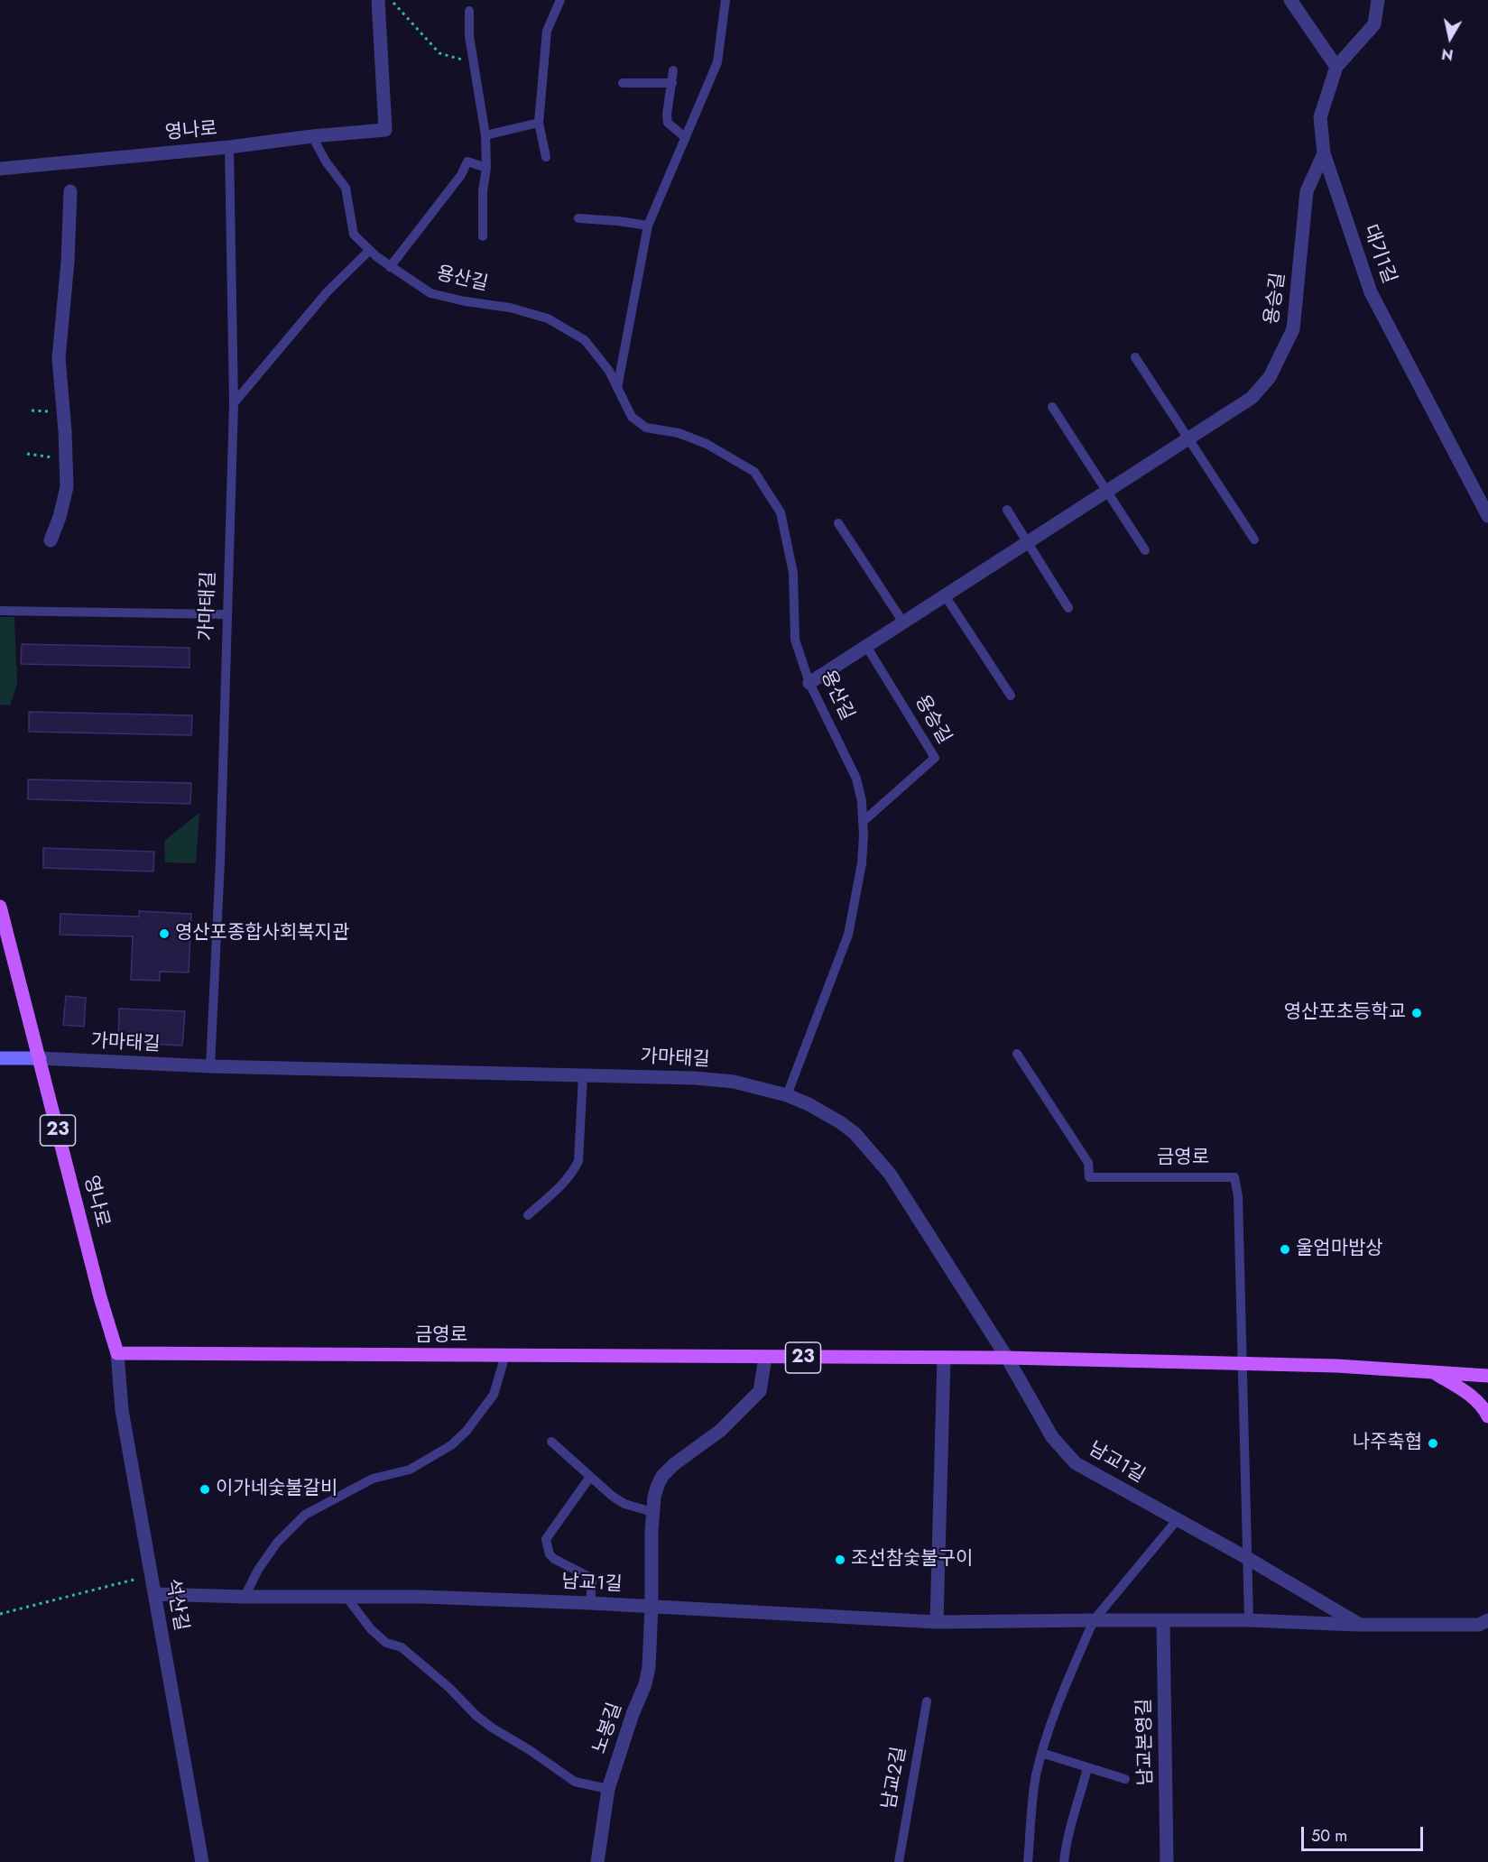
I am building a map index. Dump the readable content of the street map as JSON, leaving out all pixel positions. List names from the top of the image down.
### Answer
{
  "streets": {
    "main road": ["영나로", "23", "금영로"],
    "street": [
      "대기1길",
      "용승길",
      "가마태길",
      "남교1길",
      "석산길",
      "노봉길",
      "남교본영길"
    ],
    "lane": ["용산길", "남교2길"]
  },
  "crossings": [
    ["영나로", "용산길"],
    ["영나로", "가마태길"],
    ["영나로", "금영로"],
    ["영나로", "석산길"],
    ["대기1길", "용승길"],
    ["용산길", "용승길"],
    ["용산길", "가마태길"],
    ["가마태길", "금영로"],
    ["가마태길", "남교1길"],
    ["금영로", "남교1길"],
    ["금영로", "석산길"],
    ["남교1길", "석산길"],
    ["남교1길", "노봉길"],
    ["남교1길", "남교본영길"]
  ],
  "places": [
    "영산포종합사회복지관",
    "영산포초등학교",
    "울엄마밥상",
    "나주축협",
    "이가네숯불갈비",
    "조선참숯불구이"
  ],
  "scale_bar": "50 m",
  "north": "bottom"
}
